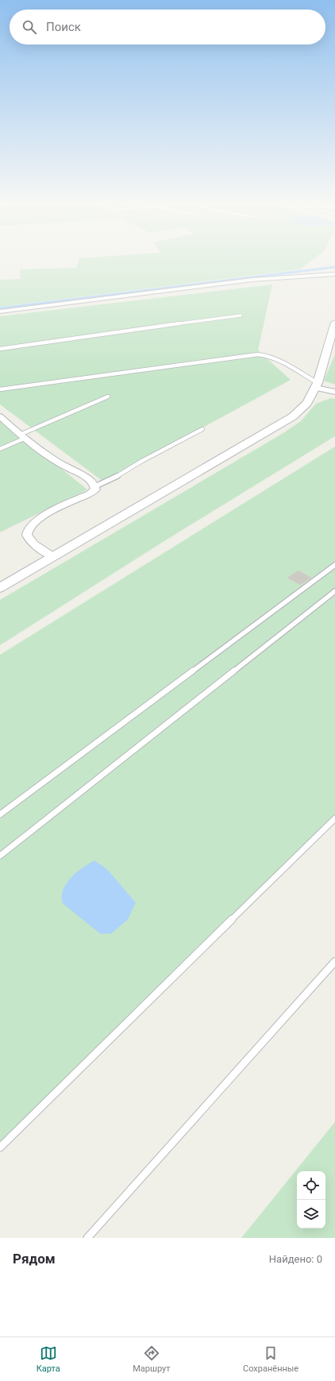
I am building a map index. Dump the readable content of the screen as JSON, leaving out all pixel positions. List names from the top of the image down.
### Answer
{
  "page": {
    "search": "Поиск",
    "heading": ["Рядом", "Найдено: 0"],
    "nav": ["Карта", "Маршрут", "Сохранённые"]
  }
}
